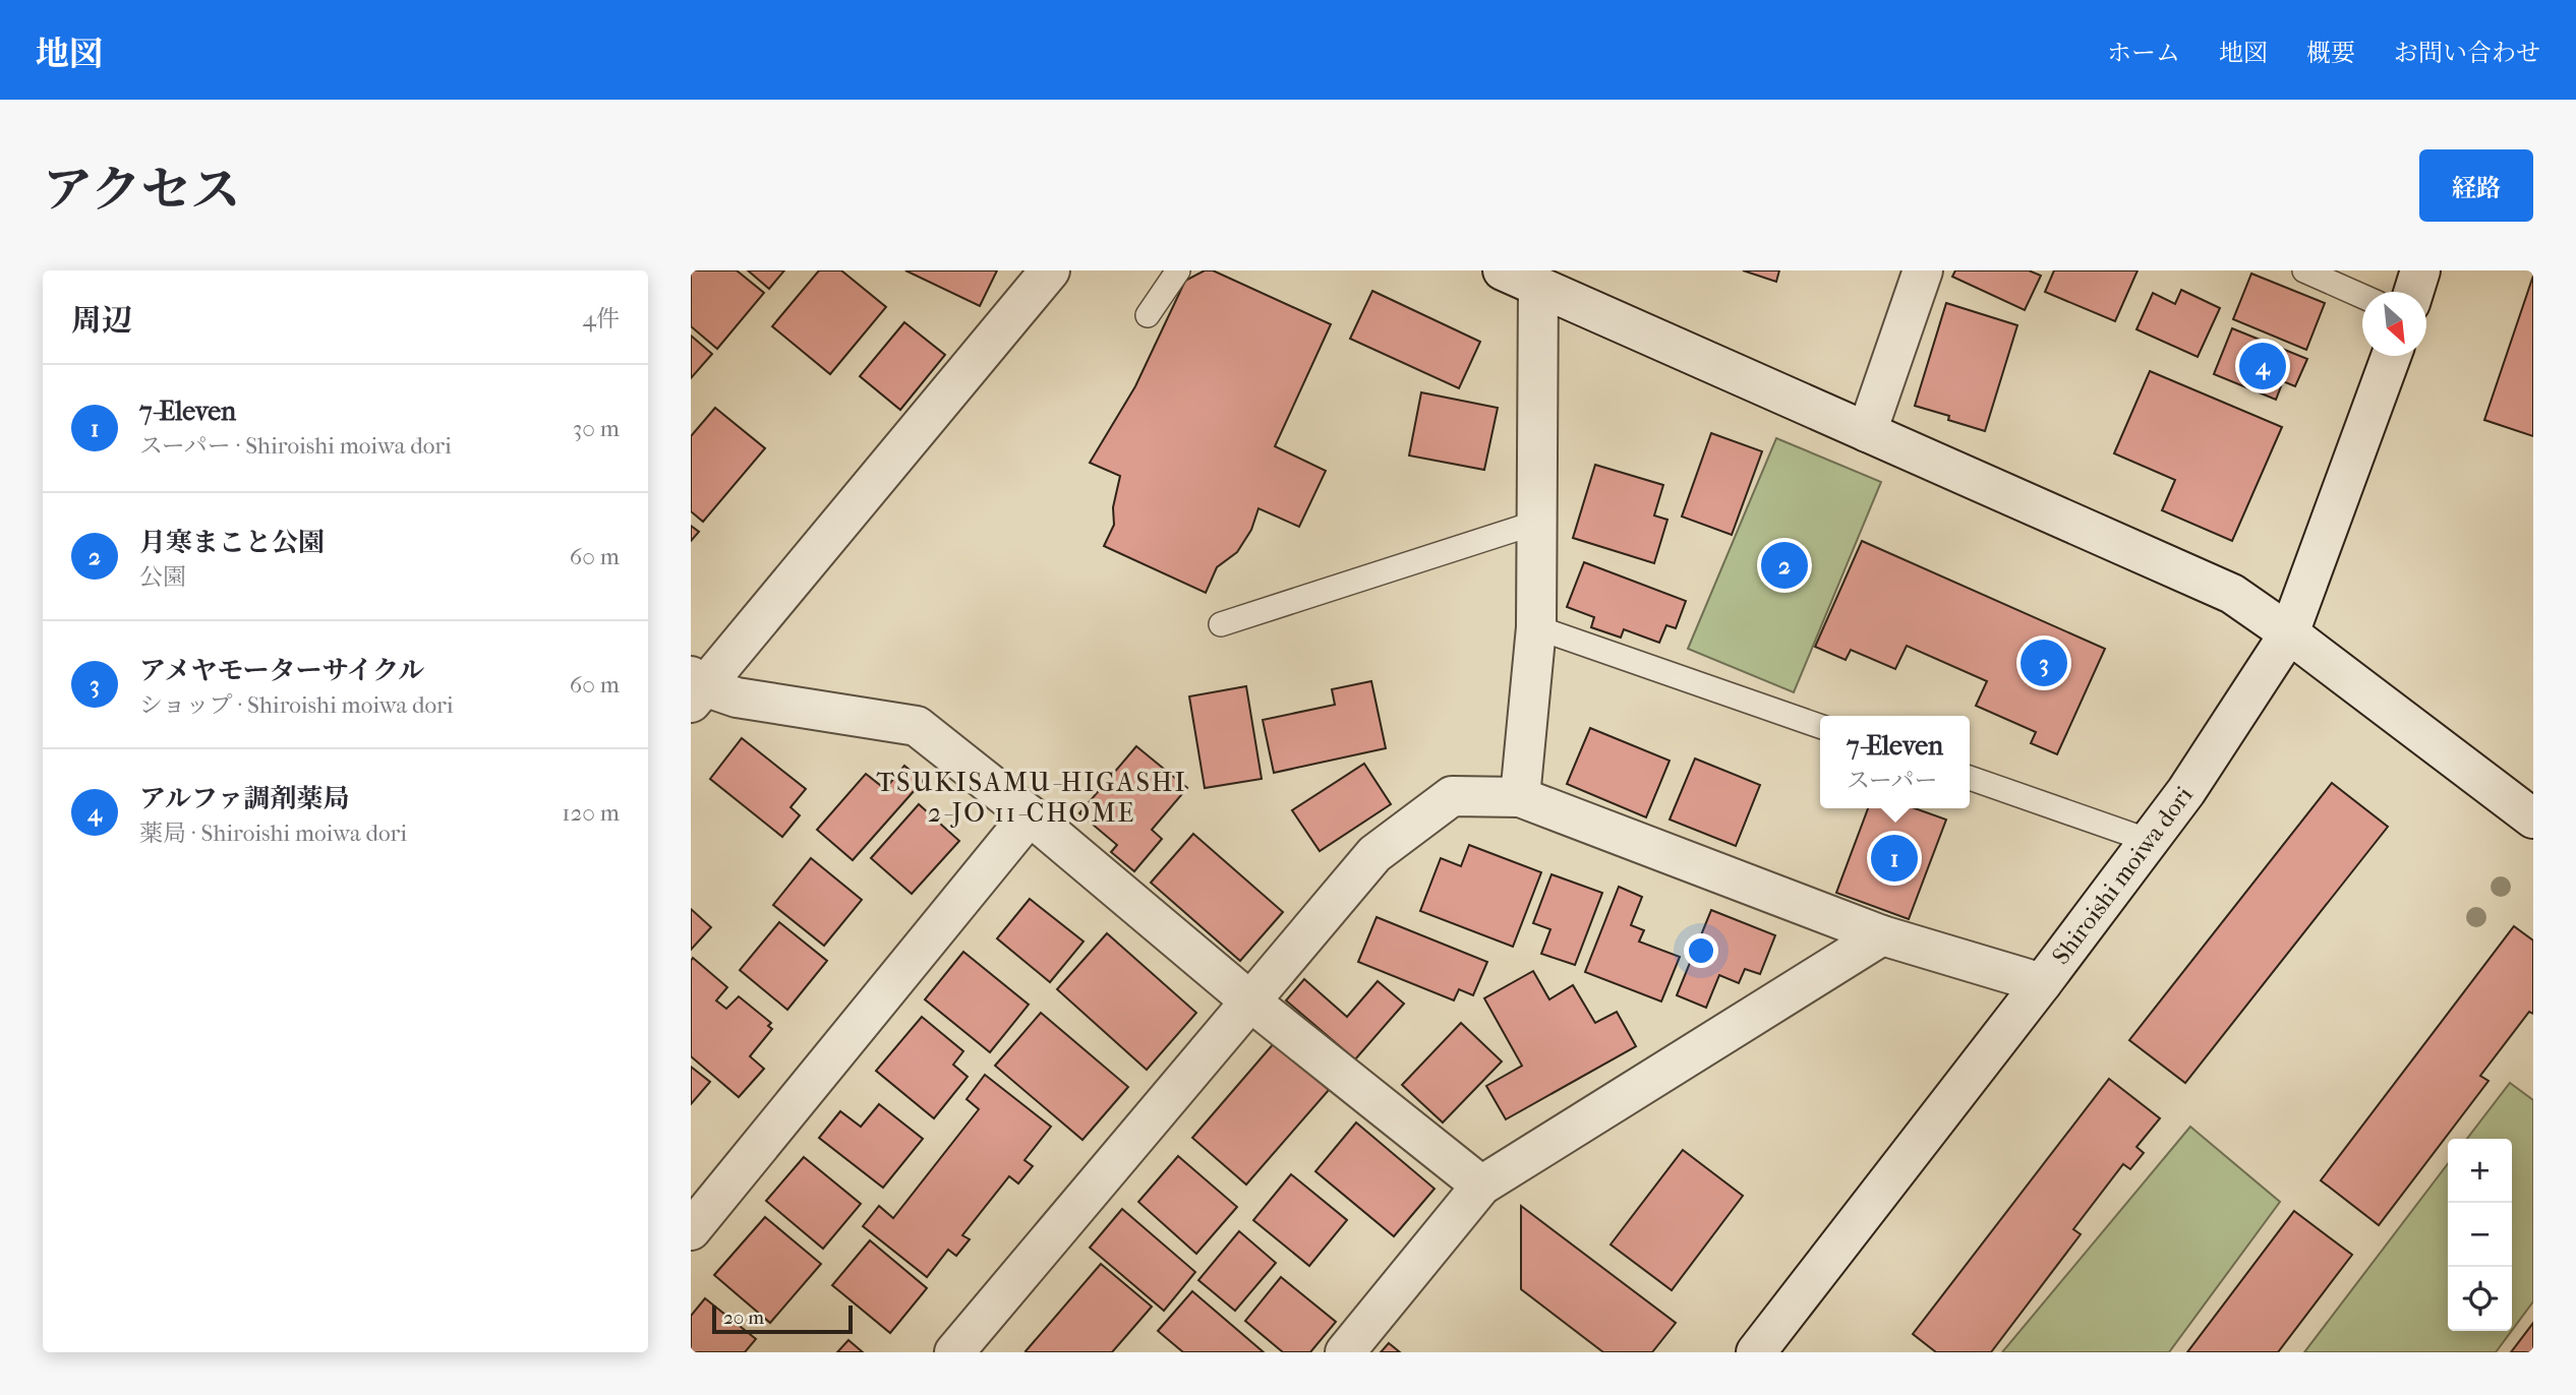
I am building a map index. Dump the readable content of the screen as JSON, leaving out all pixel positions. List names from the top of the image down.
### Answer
{
  "streets": {
    "street": ["Shiroishi moiwa dori"]
  },
  "districts": ["TSUKISAMU-HIGASHI 2-JO 11-CHOME"],
  "scale_bar": "20 m",
  "north": "bottom right",
  "page": {
    "header": "地図",
    "nav": [
      "ホーム",
      "地図",
      "概要",
      "お問い合わせ"
    ],
    "title": "アクセス",
    "buttons": "経路",
    "heading": ["周辺", "4件"],
    "pins": [
      "4",
      "2",
      "3",
      "1"
    ],
    "list": [
      {
        "mark": "1",
        "name": "7-Eleven",
        "note": "スーパー · Shiroishi moiwa dori",
        "value": "30 m"
      },
      {
        "mark": "2",
        "name": "月寒まこと公園",
        "note": "公園",
        "value": "60 m"
      },
      {
        "mark": "3",
        "name": "アメヤモーターサイクル",
        "note": "ショップ · Shiroishi moiwa dori",
        "value": "60 m"
      },
      {
        "mark": "4",
        "name": "アルファ調剤薬局",
        "note": "薬局 · Shiroishi moiwa dori",
        "value": "120 m"
      }
    ],
    "popup": ["7-Eleven", "スーパー"],
    "map_buttons": ["+", "−"],
    "scale": "20 m"
  }
}
